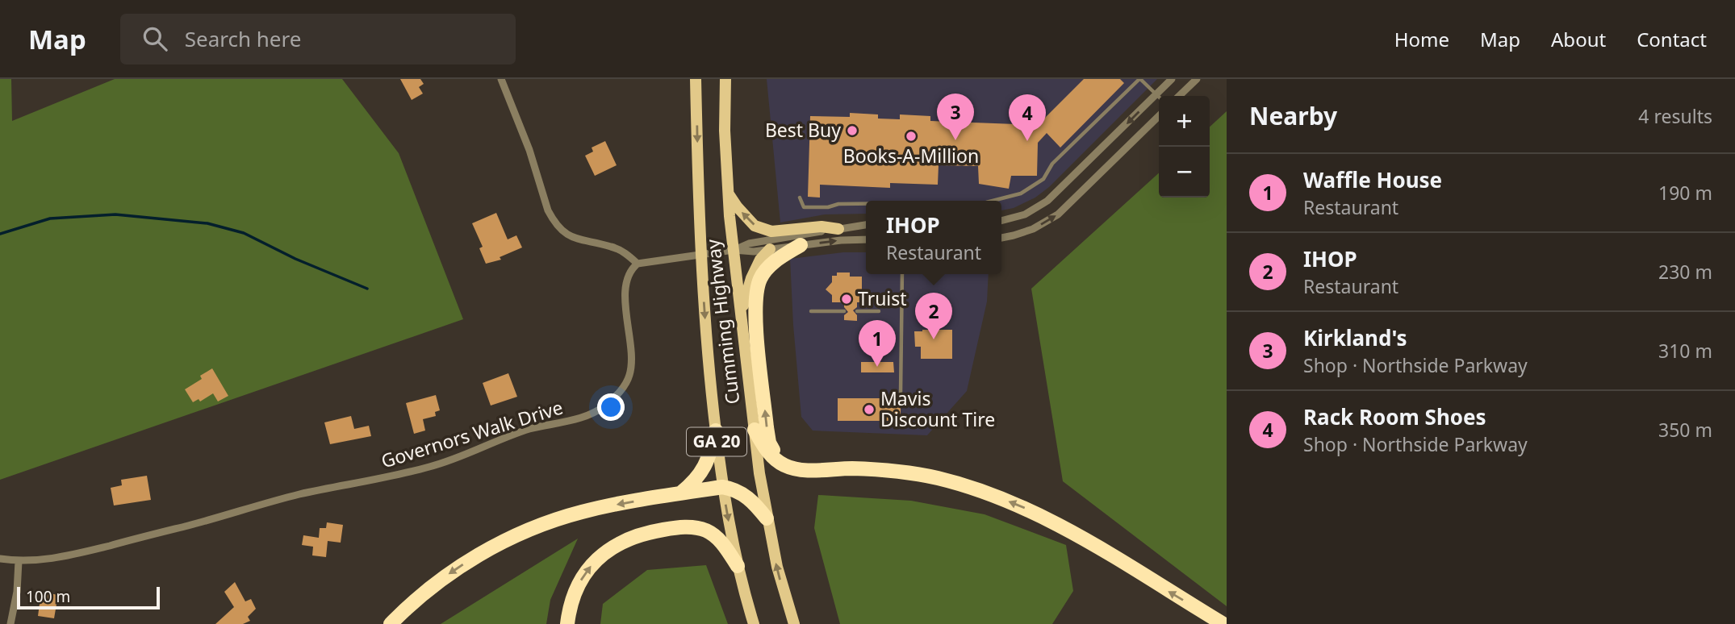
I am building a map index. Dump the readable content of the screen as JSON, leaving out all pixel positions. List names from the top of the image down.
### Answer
{
  "streets": {
    "highway": ["GA 20"],
    "main road": ["Cumming Highway"],
    "street": ["Governors Walk Drive"]
  },
  "crossings": [
    ["Cumming Highway", "GA 20"]
  ],
  "places": [
    "Best Buy",
    "Books-A-Million",
    "Truist",
    "Mavis Discount Tire"
  ],
  "scale_bar": "100 m",
  "page": {
    "header": "Map",
    "search": "Search here",
    "nav": [
      "Home",
      "Map",
      "About",
      "Contact"
    ],
    "heading": ["Nearby", "4 results"],
    "pins": [
      "3",
      "4",
      "2",
      "1"
    ],
    "map_buttons": ["+", "−"],
    "list": [
      {
        "mark": "1",
        "name": "Waffle House",
        "note": "Restaurant",
        "value": "190 m"
      },
      {
        "mark": "2",
        "name": "IHOP",
        "note": "Restaurant",
        "value": "230 m"
      },
      {
        "mark": "3",
        "name": "Kirkland's",
        "note": "Shop · Northside Parkway",
        "value": "310 m"
      },
      {
        "mark": "4",
        "name": "Rack Room Shoes",
        "note": "Shop · Northside Parkway",
        "value": "350 m"
      }
    ],
    "popup": ["IHOP", "Restaurant"],
    "scale": "100 m"
  }
}
